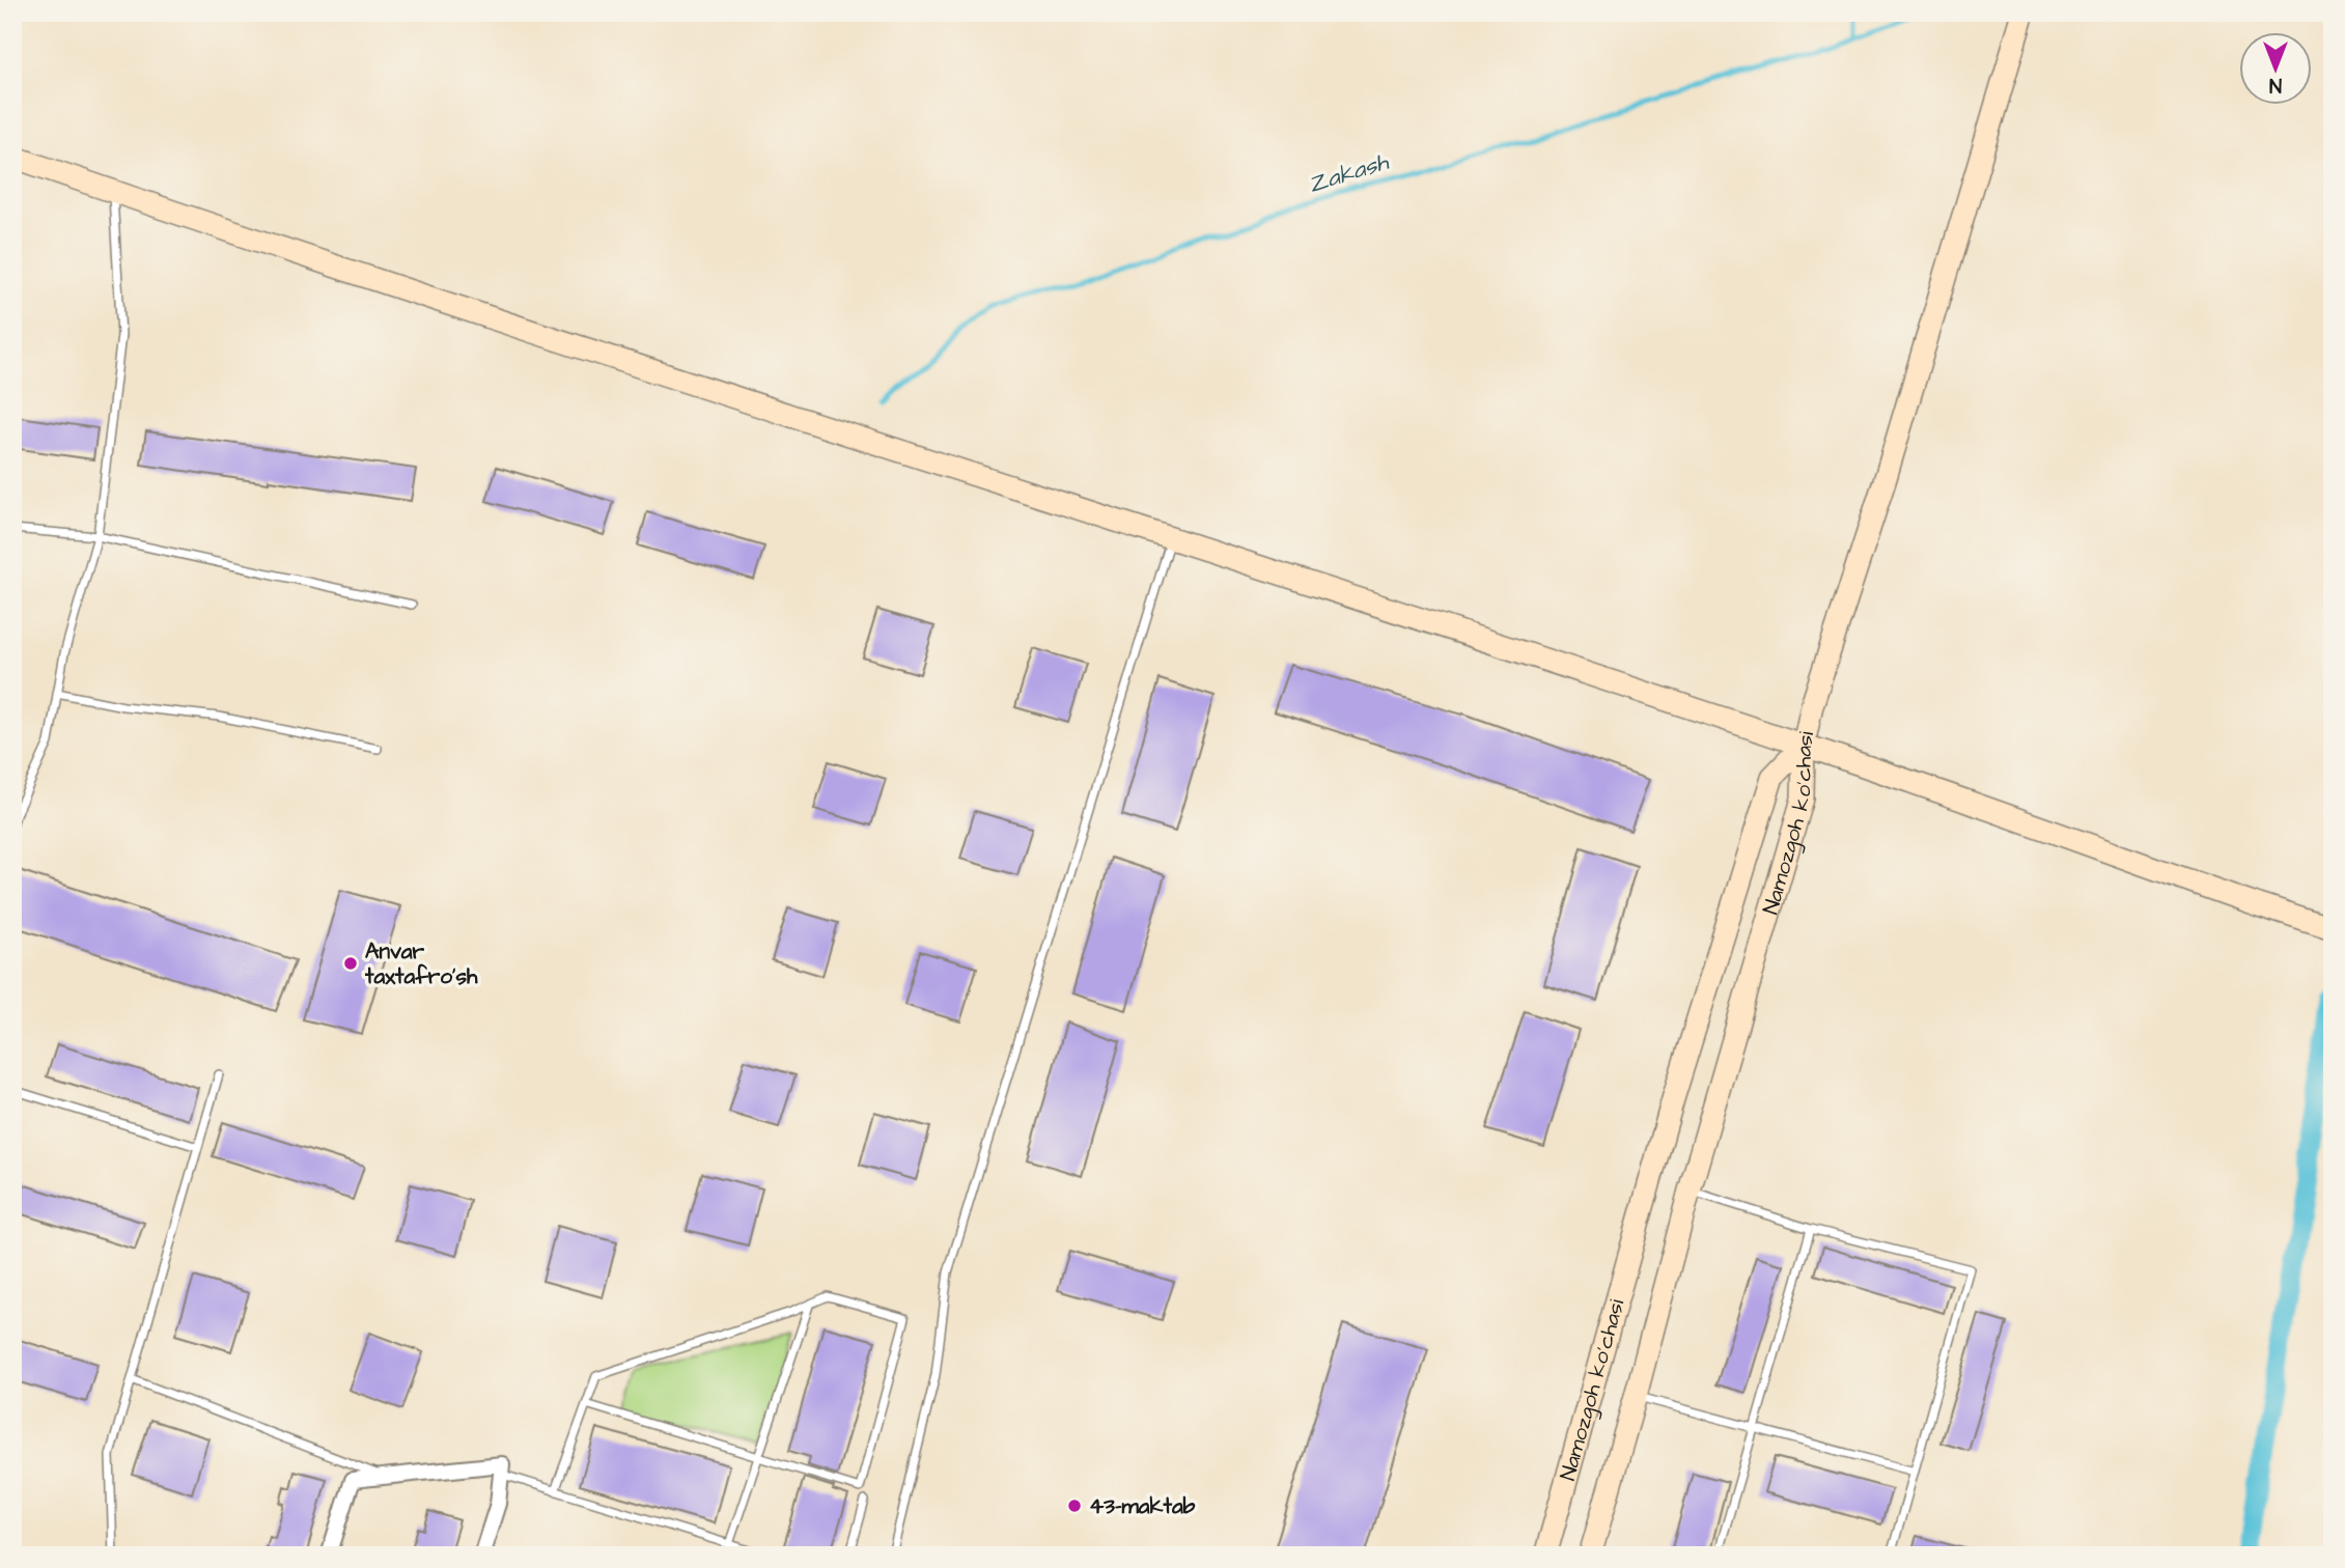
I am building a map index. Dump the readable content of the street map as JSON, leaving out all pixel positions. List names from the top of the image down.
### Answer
{
  "streets": {
    "main road": ["Namozgoh ko'chasi"]
  },
  "water": ["Zakash"],
  "places": ["Anvar taxtafro'sh", "43-maktab"],
  "north": "bottom"
}
